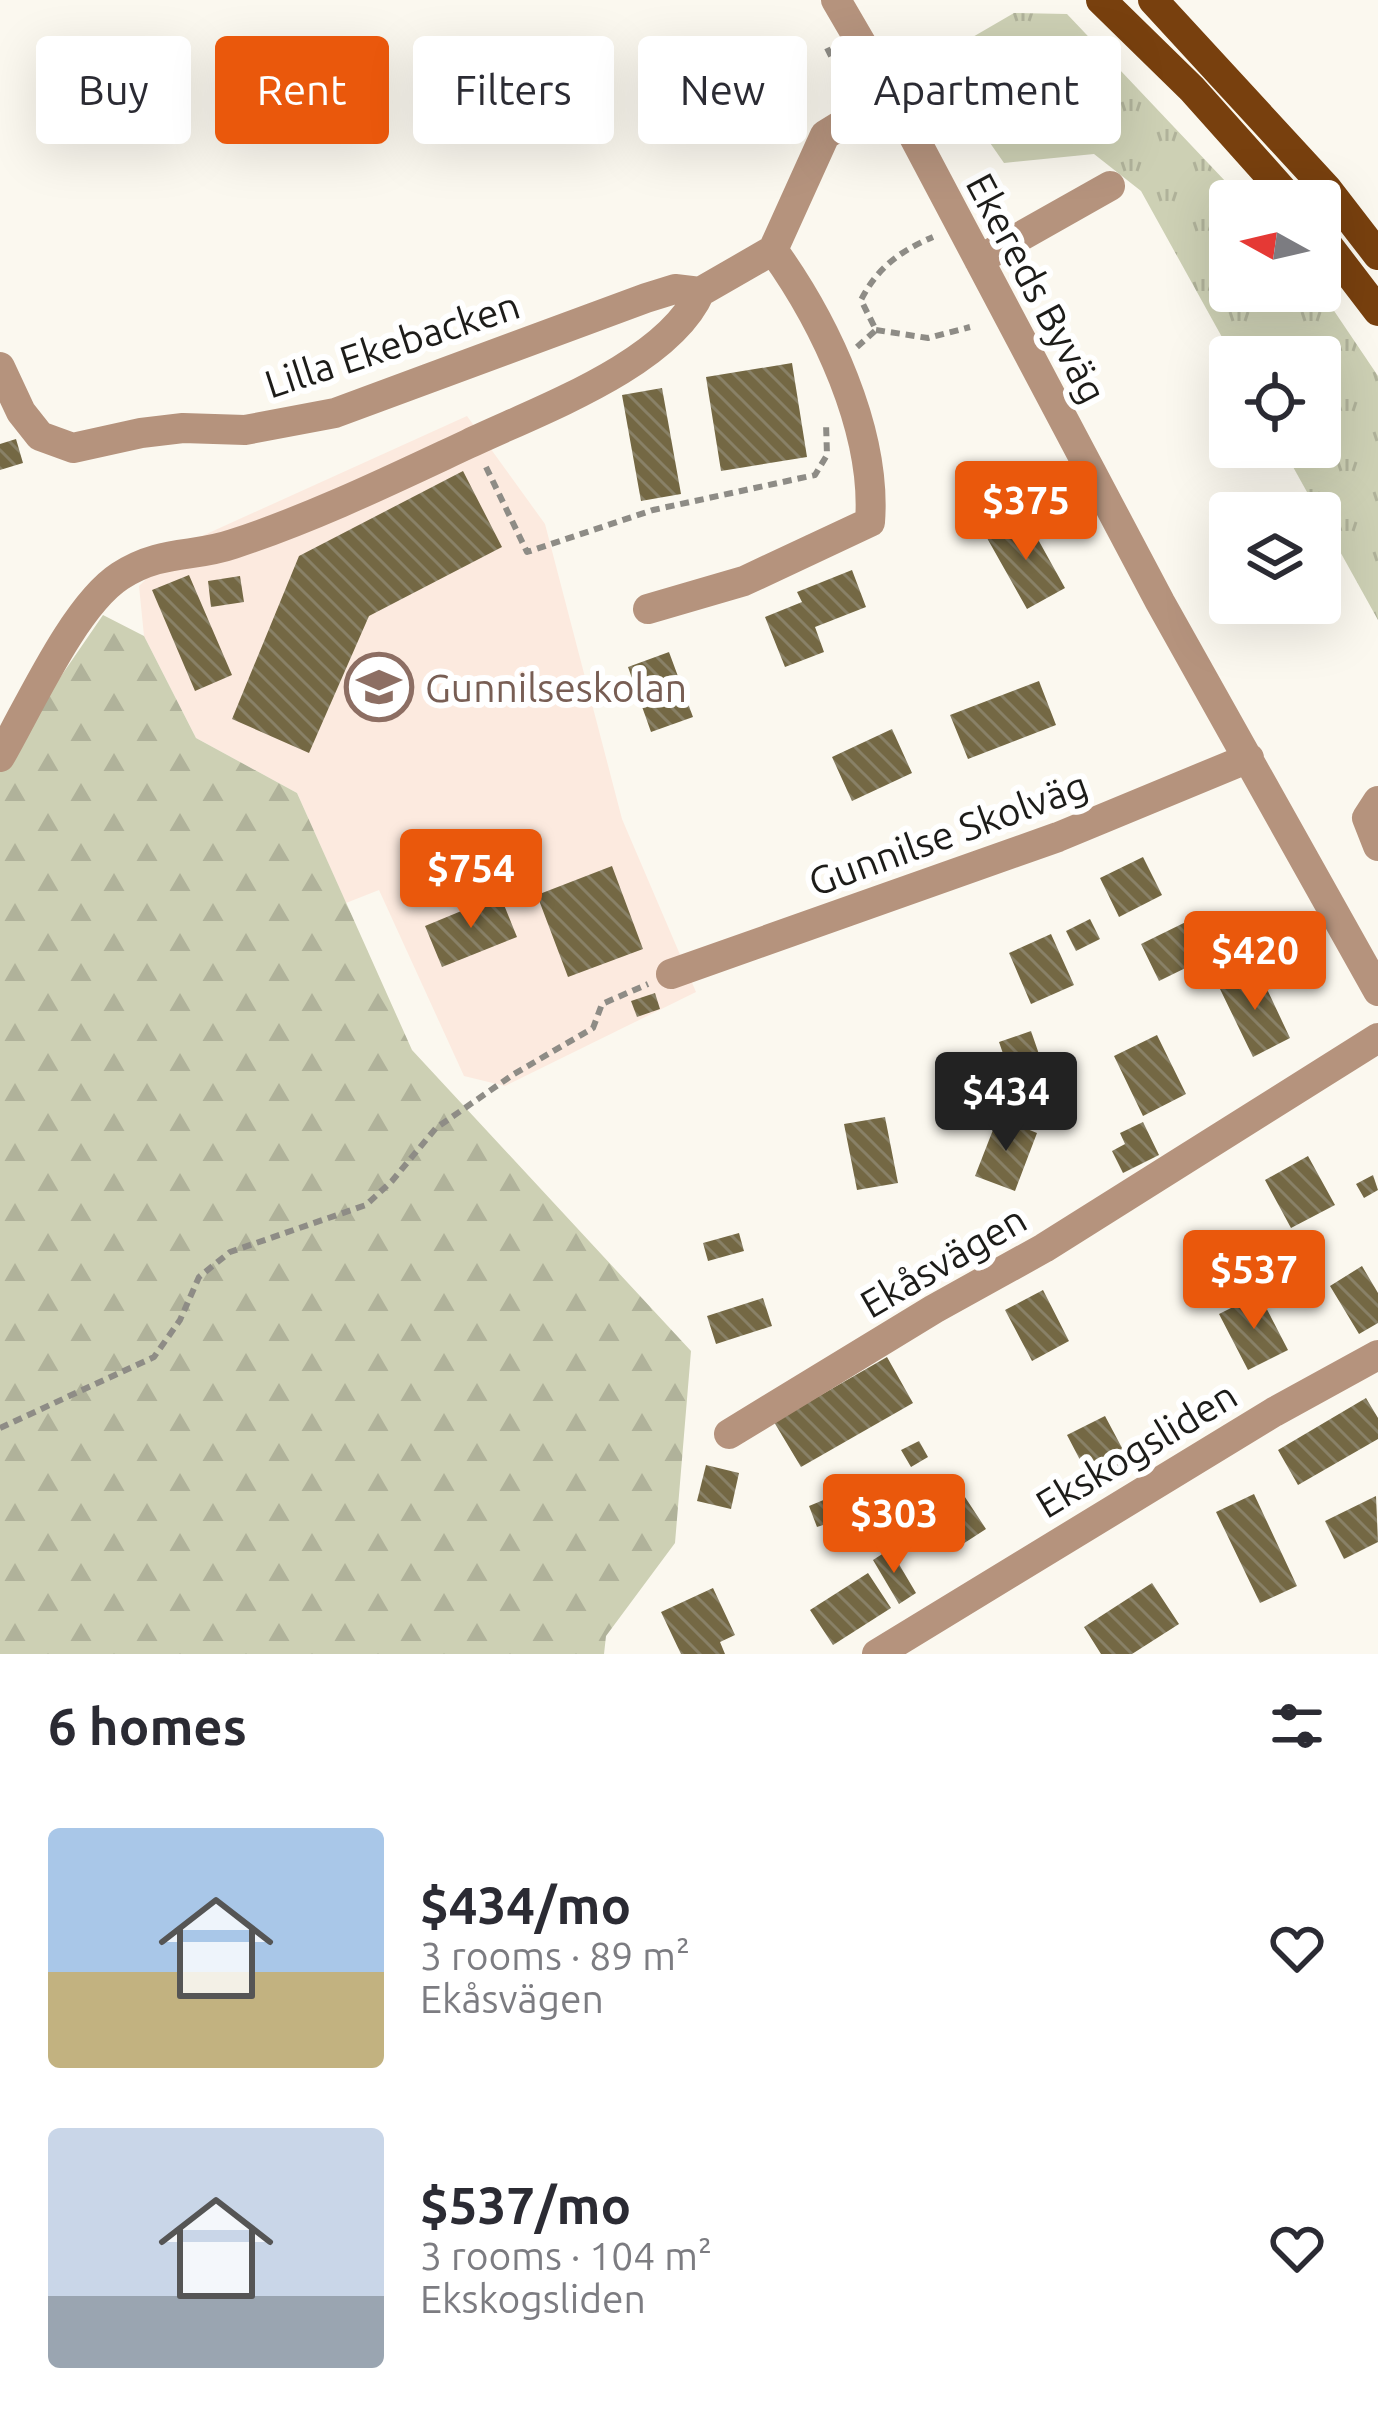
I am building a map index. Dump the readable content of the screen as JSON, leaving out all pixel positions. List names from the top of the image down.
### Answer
{
  "streets": {
    "street": [
      "Ekereds Byväg",
      "Lilla Ekebacken",
      "Gunnilse Skolväg",
      "Ekåsvägen",
      "Ekskogsliden"
    ]
  },
  "crossings": [
    ["Ekereds Byväg", "Gunnilse Skolväg"]
  ],
  "places": {
    "school or university": ["Gunnilseskolan"]
  },
  "north": "left",
  "page": {
    "chip": [
      "Buy",
      "Rent",
      "Filters",
      "New",
      "Apartment"
    ],
    "price": [
      "$375",
      "$754",
      "$420",
      "$434",
      "$537",
      "$303"
    ],
    "heading": "6 homes",
    "list": [
      {
        "name": "$434/mo",
        "note": "3 rooms · 89 m² · Ekåsvägen"
      },
      {
        "name": "$537/mo",
        "note": "3 rooms · 104 m² · Ekskogsliden"
      }
    ]
  }
}
